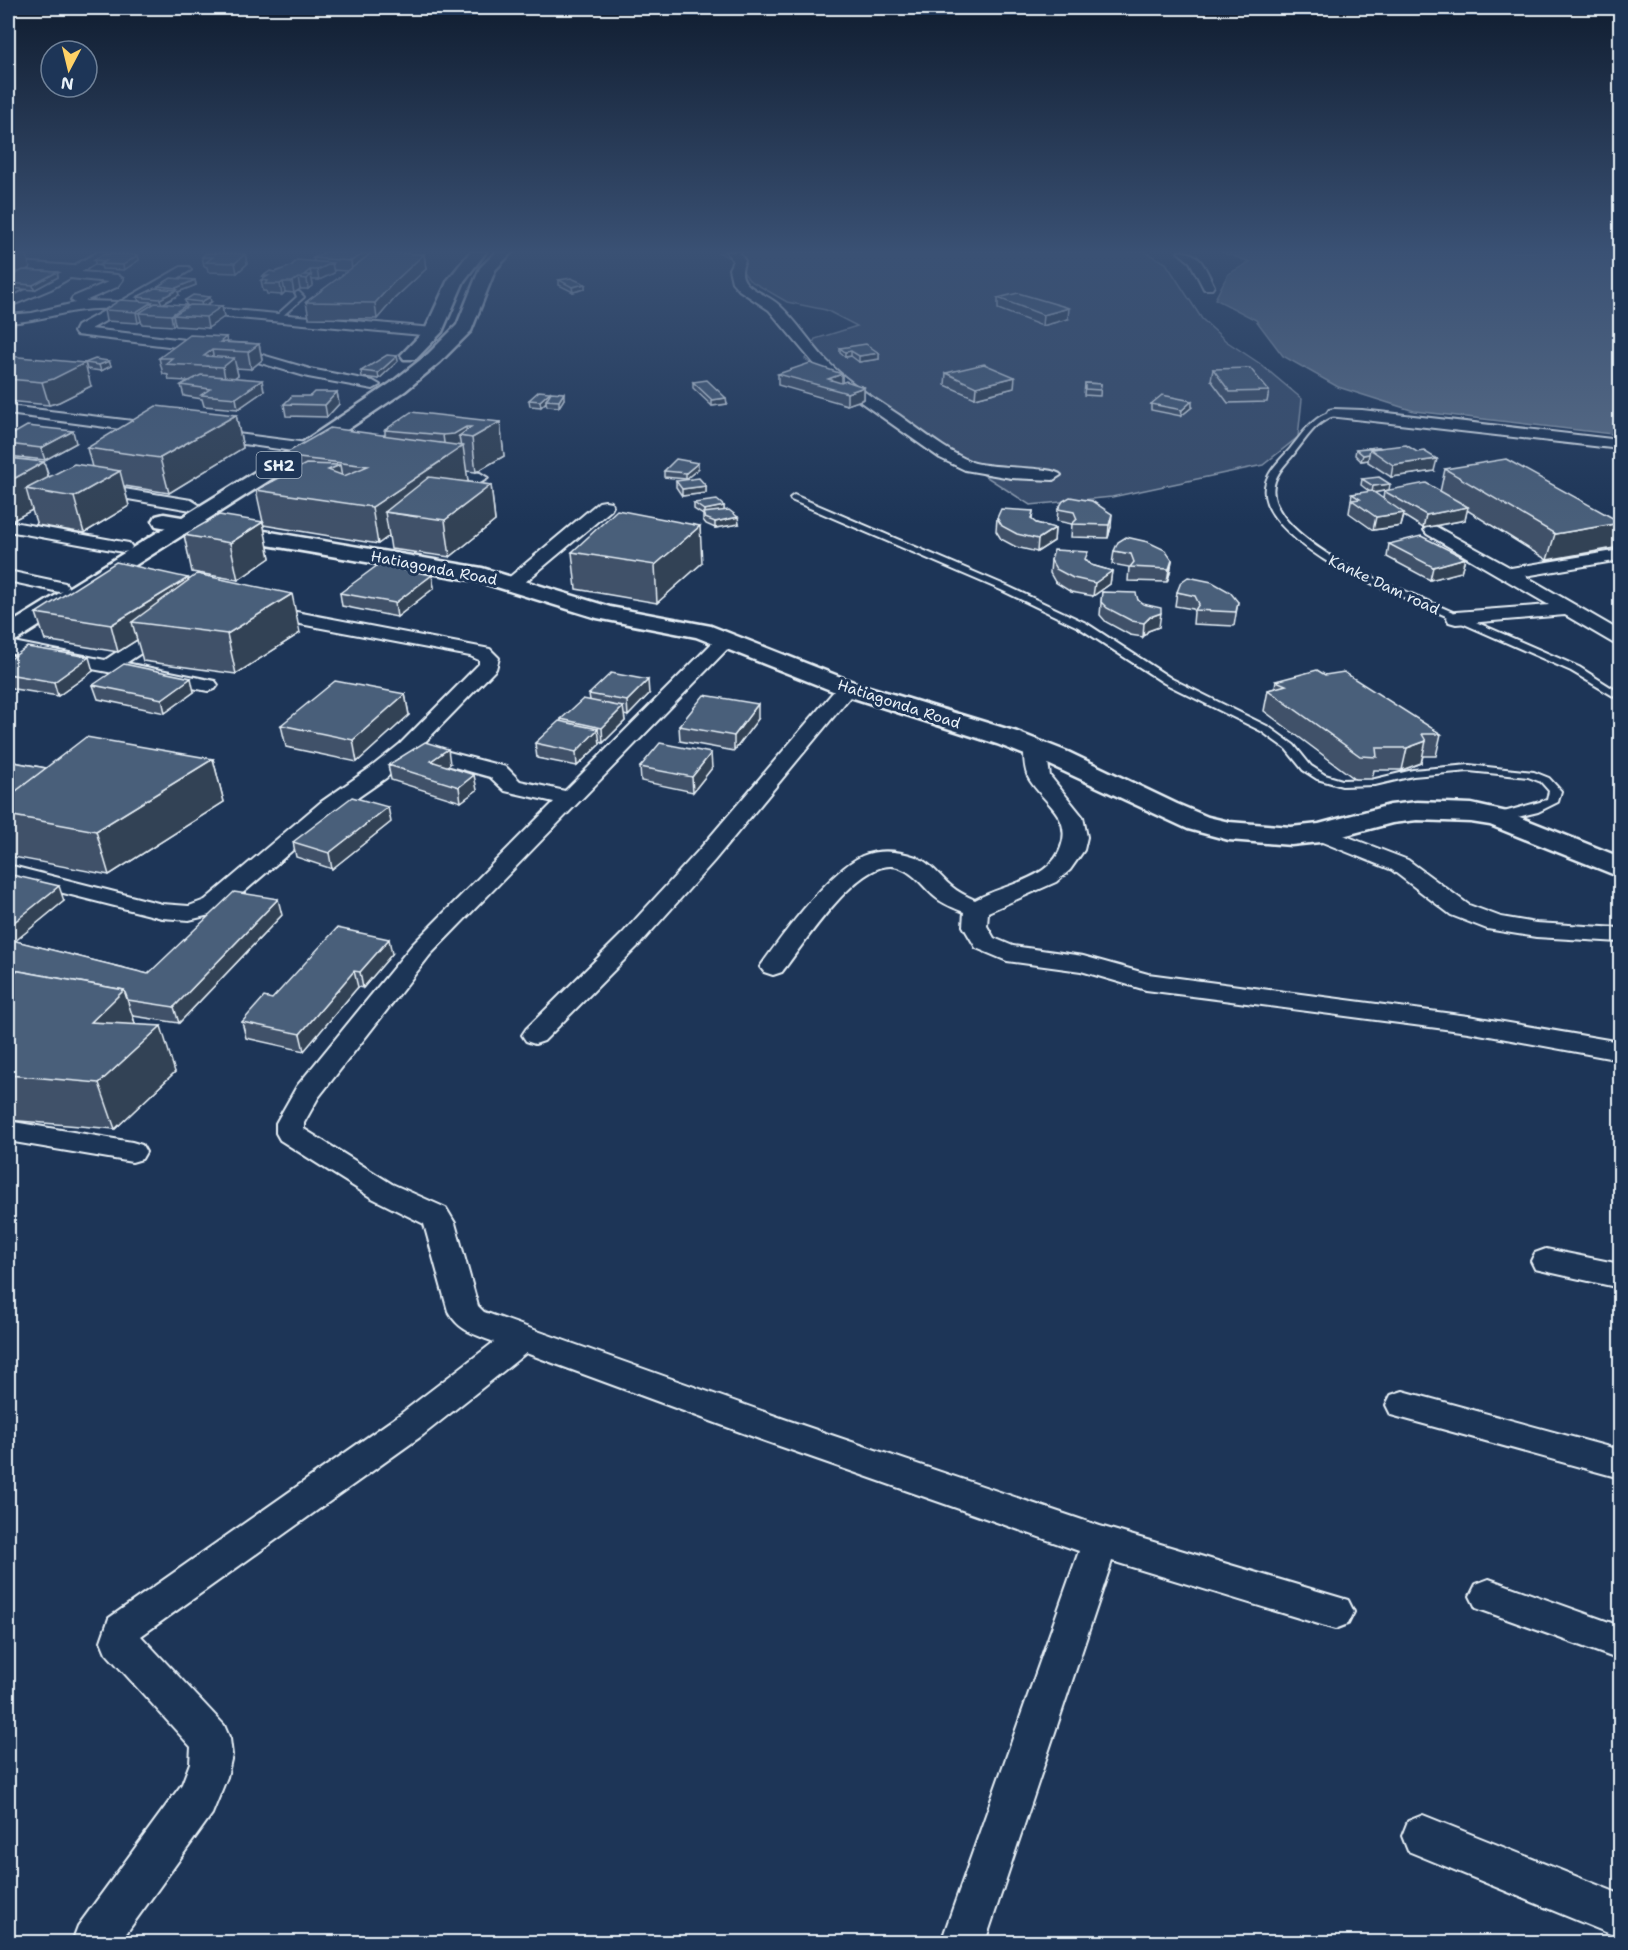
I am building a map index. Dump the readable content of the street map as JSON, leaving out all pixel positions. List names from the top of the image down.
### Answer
{
  "streets": {
    "main road": ["SH2", "Hatiagonda Road"],
    "street": ["Kanke Dam road"]
  },
  "crossings": [
    ["SH2", "Hatiagonda Road"]
  ],
  "north": "bottom"
}
